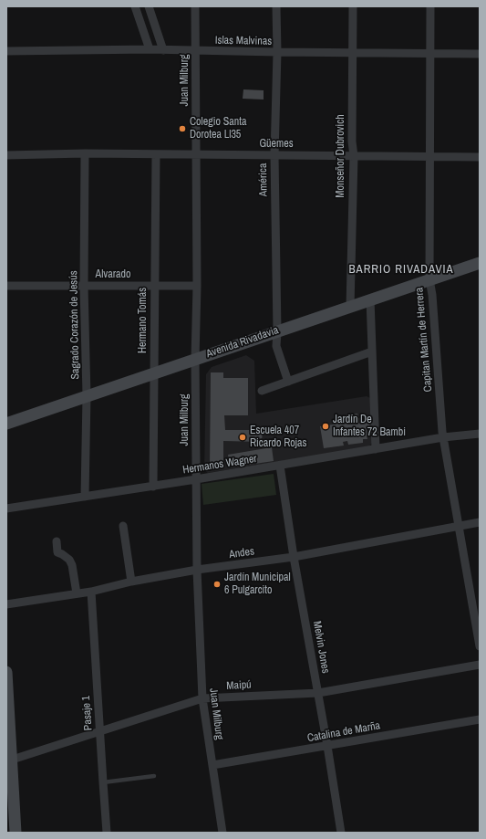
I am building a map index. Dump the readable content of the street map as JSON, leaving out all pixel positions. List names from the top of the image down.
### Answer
{
  "streets": {
    "main road": ["Avenida Rivadavia"],
    "street": [
      "Islas Malvinas",
      "Juan Milburg",
      "Güemes",
      "Monseñor Dubrovich",
      "América",
      "Alvarado",
      "Hermano Tomás",
      "Sagrado Corazón de Jesús",
      "Capitan Martín de Herrera",
      "Hermanos Wagner",
      "Andes",
      "Melvin Jones",
      "Maipú",
      "Pasaje 1",
      "Catalina de Marña"
    ]
  },
  "crossings": [
    ["Islas Malvinas", "Juan Milburg"],
    ["Islas Malvinas", "Monseñor Dubrovich"],
    ["Islas Malvinas", "América"],
    ["Islas Malvinas", "Capitan Martín de Herrera"],
    ["Juan Milburg", "Güemes"],
    ["Juan Milburg", "Alvarado"],
    ["Juan Milburg", "Avenida Rivadavia"],
    ["Juan Milburg", "Hermanos Wagner"],
    ["Juan Milburg", "Andes"],
    ["Juan Milburg", "Maipú"],
    ["Juan Milburg", "Catalina de Marña"],
    ["Güemes", "Monseñor Dubrovich"],
    ["Güemes", "América"],
    ["Güemes", "Hermano Tomás"],
    ["Güemes", "Sagrado Corazón de Jesús"],
    ["Güemes", "Capitan Martín de Herrera"],
    ["Monseñor Dubrovich", "Avenida Rivadavia"],
    ["América", "Avenida Rivadavia"],
    ["Alvarado", "Hermano Tomás"],
    ["Alvarado", "Sagrado Corazón de Jesús"],
    ["Hermano Tomás", "Avenida Rivadavia"],
    ["Hermano Tomás", "Hermanos Wagner"],
    ["Sagrado Corazón de Jesús", "Avenida Rivadavia"],
    ["Sagrado Corazón de Jesús", "Hermanos Wagner"],
    ["Capitan Martín de Herrera", "Avenida Rivadavia"],
    ["Capitan Martín de Herrera", "Hermanos Wagner"],
    ["Capitan Martín de Herrera", "Andes"],
    ["Hermanos Wagner", "Melvin Jones"],
    ["Andes", "Melvin Jones"],
    ["Andes", "Pasaje 1"],
    ["Melvin Jones", "Maipú"],
    ["Melvin Jones", "Catalina de Marña"],
    ["Maipú", "Pasaje 1"]
  ],
  "districts": ["BARRIO RIVADAVIA"],
  "places": [
    "Colegio Santa Dorotea Ll35",
    "Jardín De Infantes 72 Bambi",
    "Escuela 407 Ricardo Rojas",
    "Jardín Municipal 6 Pulgarcito"
  ]
}
